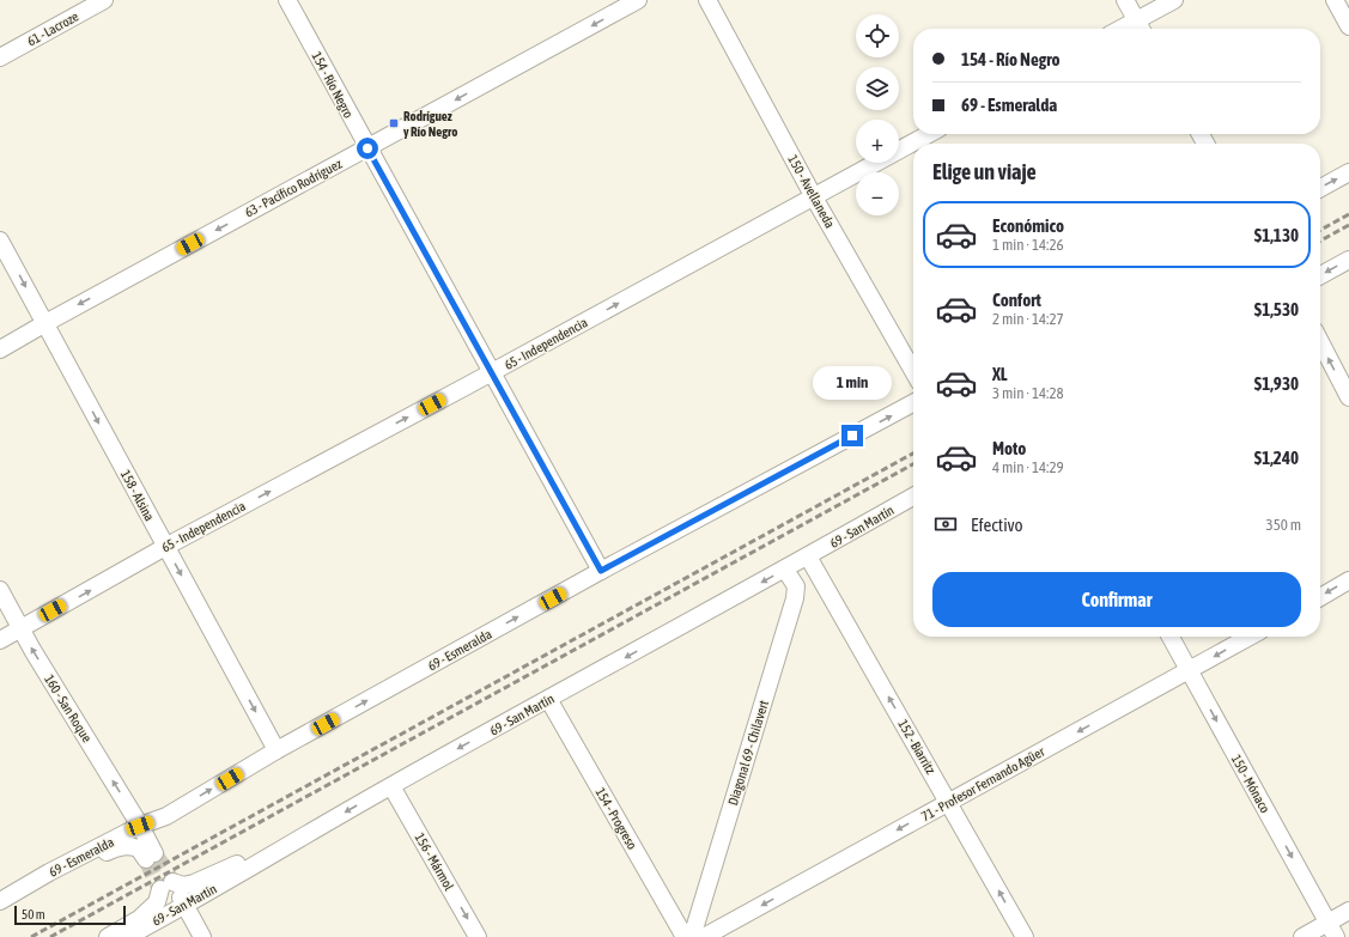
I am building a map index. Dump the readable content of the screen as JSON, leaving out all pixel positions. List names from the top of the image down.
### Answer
{
  "streets": {
    "street": [
      "61 - Lacroze",
      "154 - Río Negro",
      "63 - Pacífico Rodríguez",
      "150 - Avellaneda",
      "65 - Independencia",
      "158 - Alsina",
      "69 - San Martín",
      "69 - Esmeralda",
      "160 - San Roque",
      "152 - Biarritz",
      "Diagonal 69 - Chilavert",
      "71 - Profesor Fernando Agüer",
      "150 - Mónaco",
      "154 - Progreso",
      "156 - Mármol"
    ]
  },
  "crossings": [
    ["154 - Río Negro", "63 - Pacífico Rodríguez"],
    ["154 - Río Negro", "65 - Independencia"],
    ["154 - Río Negro", "69 - Esmeralda"],
    ["63 - Pacífico Rodríguez", "158 - Alsina"],
    ["150 - Avellaneda", "65 - Independencia"],
    ["65 - Independencia", "158 - Alsina"],
    ["65 - Independencia", "160 - San Roque"],
    ["158 - Alsina", "69 - Esmeralda"],
    ["69 - San Martín", "152 - Biarritz"],
    ["69 - San Martín", "Diagonal 69 - Chilavert"],
    ["69 - San Martín", "154 - Progreso"],
    ["69 - San Martín", "156 - Mármol"],
    ["69 - Esmeralda", "160 - San Roque"],
    ["152 - Biarritz", "71 - Profesor Fernando Agüer"],
    ["71 - Profesor Fernando Agüer", "150 - Mónaco"]
  ],
  "one_way": [
    "63 - Pacífico Rodríguez",
    "65 - Independencia",
    "158 - Alsina",
    "69 - San Martín",
    "69 - Esmeralda",
    "160 - San Roque",
    "152 - Biarritz",
    "71 - Profesor Fernando Agüer",
    "150 - Mónaco",
    "156 - Mármol"
  ],
  "places": {
    "transit": ["Rodríguez y Río Negro"]
  },
  "scale_bar": "50 m",
  "page": {
    "map_buttons": ["+", "−"],
    "banner": ["154 - Río Negro", "69 - Esmeralda"],
    "heading": "Elige un viaje",
    "list": [
      {
        "name": "Económico",
        "note": "1 min · 14:26",
        "value": "$1,130"
      },
      {
        "name": "Confort",
        "note": "2 min · 14:27",
        "value": "$1,530"
      },
      {
        "name": "XL",
        "note": "3 min · 14:28",
        "value": "$1,930"
      },
      {
        "name": "Moto",
        "note": "4 min · 14:29",
        "value": "$1,240"
      }
    ],
    "bubble": "1 min",
    "pay": ["Efectivo", "350 m"],
    "buttons": "Confirmar",
    "scale": "50 m"
  }
}
